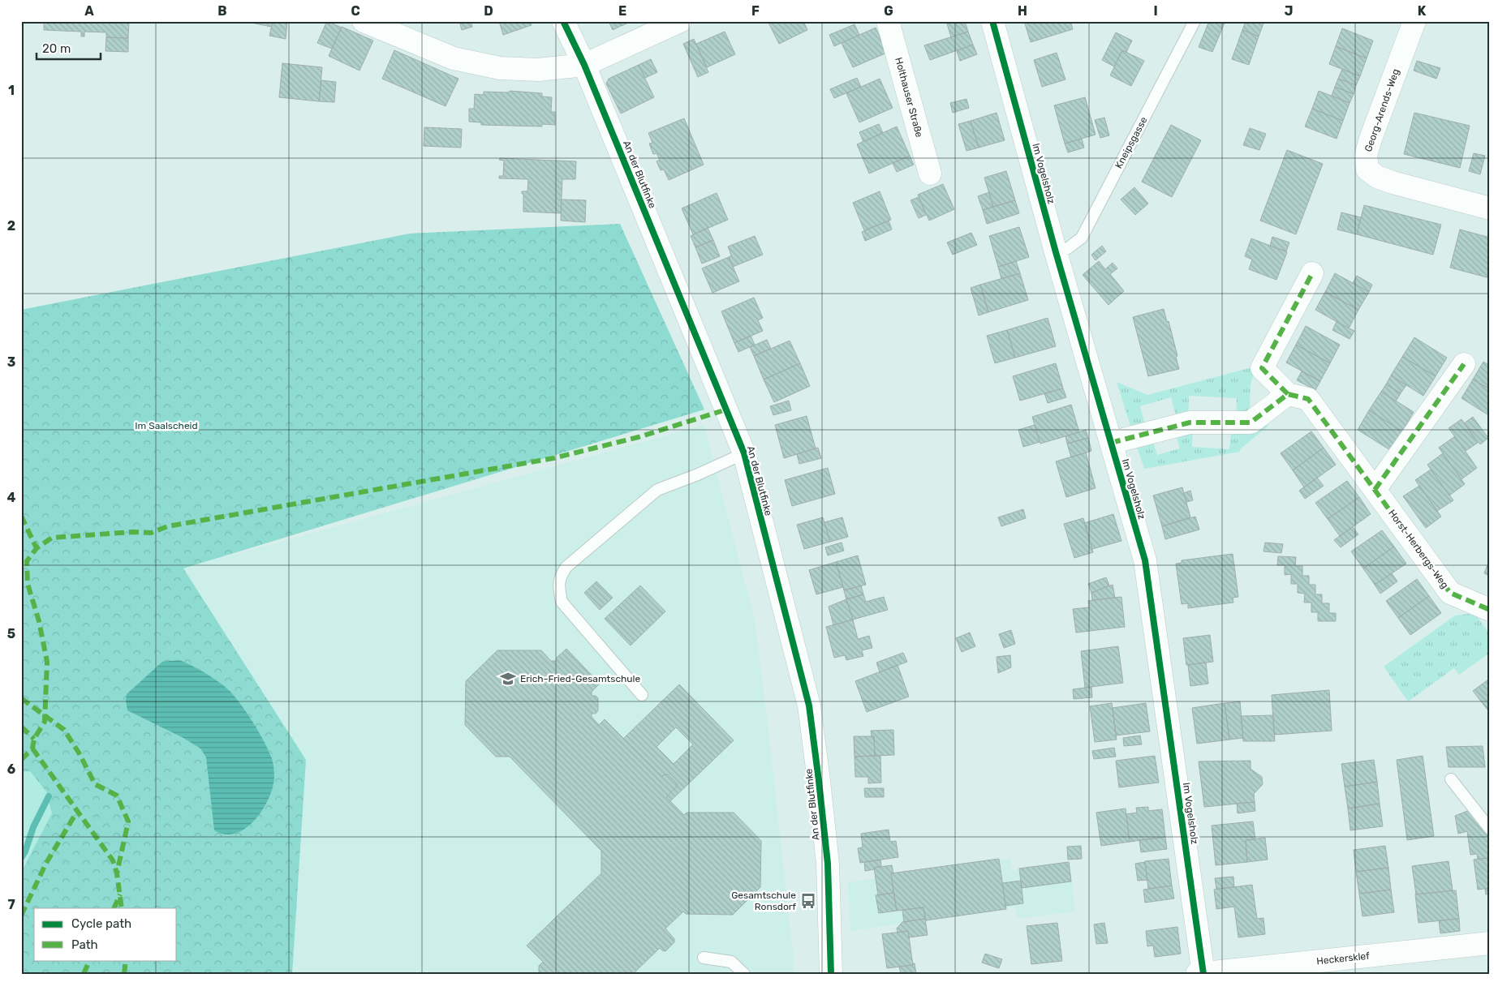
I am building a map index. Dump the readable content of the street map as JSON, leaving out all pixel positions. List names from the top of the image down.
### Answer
{
  "streets": {
    "street": [
      "Holthauser Straße",
      "Georg-Arends-Weg",
      "Im Vogelsholz",
      "An der Blutfinke",
      "Horst-Herbergs-Weg",
      "Heckersklef"
    ],
    "lane": ["Kneipsgasse"]
  },
  "crossings": [
    ["Kneipsgasse", "Im Vogelsholz"],
    ["Im Vogelsholz", "Heckersklef"]
  ],
  "parks": ["Im Saalscheid"],
  "places": {
    "school or university": ["Erich-Fried-Gesamtschule"],
    "bus stop": ["Gesamtschule Ronsdorf"]
  },
  "legend": ["Cycle path", "Path"],
  "scale_bar": "20 m",
  "grid": {
    "columns": [
      "A",
      "B",
      "C",
      "D",
      "E",
      "F",
      "G",
      "H",
      "I",
      "J",
      "K"
    ],
    "rows": [
      "1",
      "2",
      "3",
      "4",
      "5",
      "6",
      "7"
    ]
  }
}
